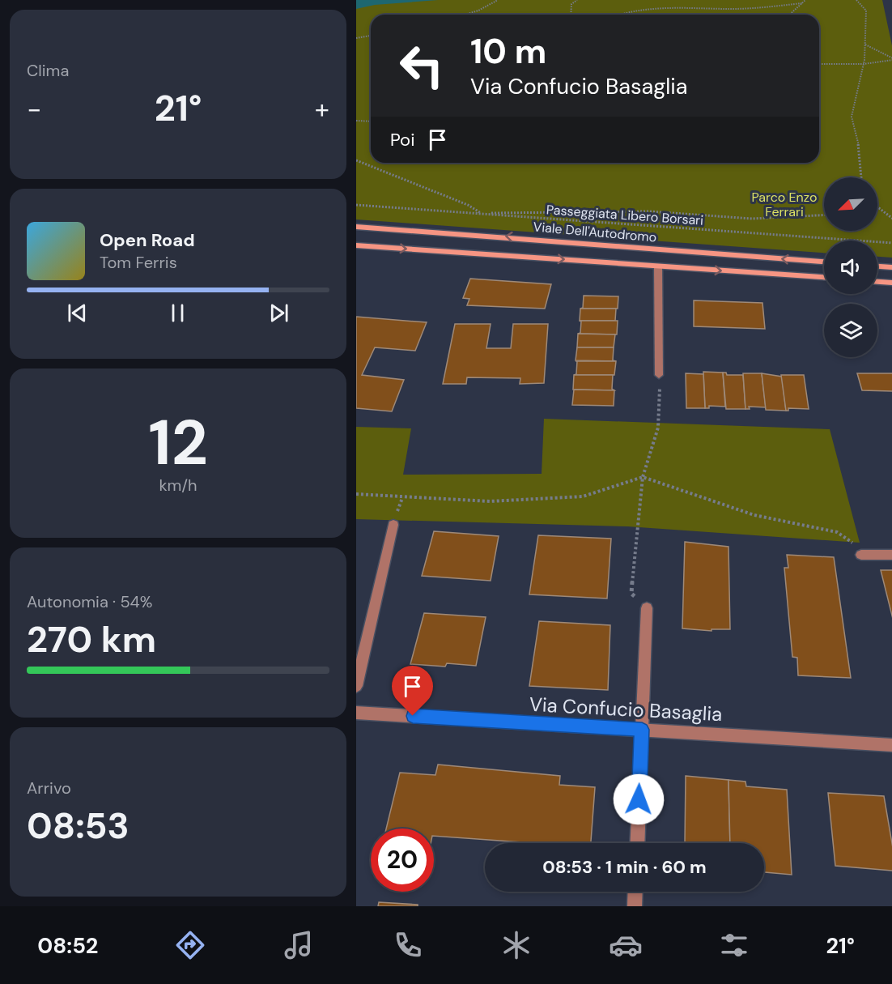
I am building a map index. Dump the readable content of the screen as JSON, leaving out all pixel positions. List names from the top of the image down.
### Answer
{
  "streets": {
    "street": ["Viale Dell'Autodromo", "Via Confucio Basaglia"],
    "path": ["Passeggiata Libero Borsari"]
  },
  "parks": ["Parco Enzo Ferrari"],
  "north": "bottom left",
  "page": {
    "tile": [
      "Clima",
      ["12", "km/h"],
      ["Autonomia · 54%", "270 km"],
      ["Arrivo", "08:53"]
    ],
    "turn": ["10 m", "Via Confucio Basaglia"],
    "heat": ["−", "21°", "+"],
    "then": "Poi",
    "song": ["Open Road", "Tom Ferris"],
    "limit": "20",
    "trip": "08:53 · 1 min · 60 m",
    "tabs": ["08:52", "21°"]
  }
}
